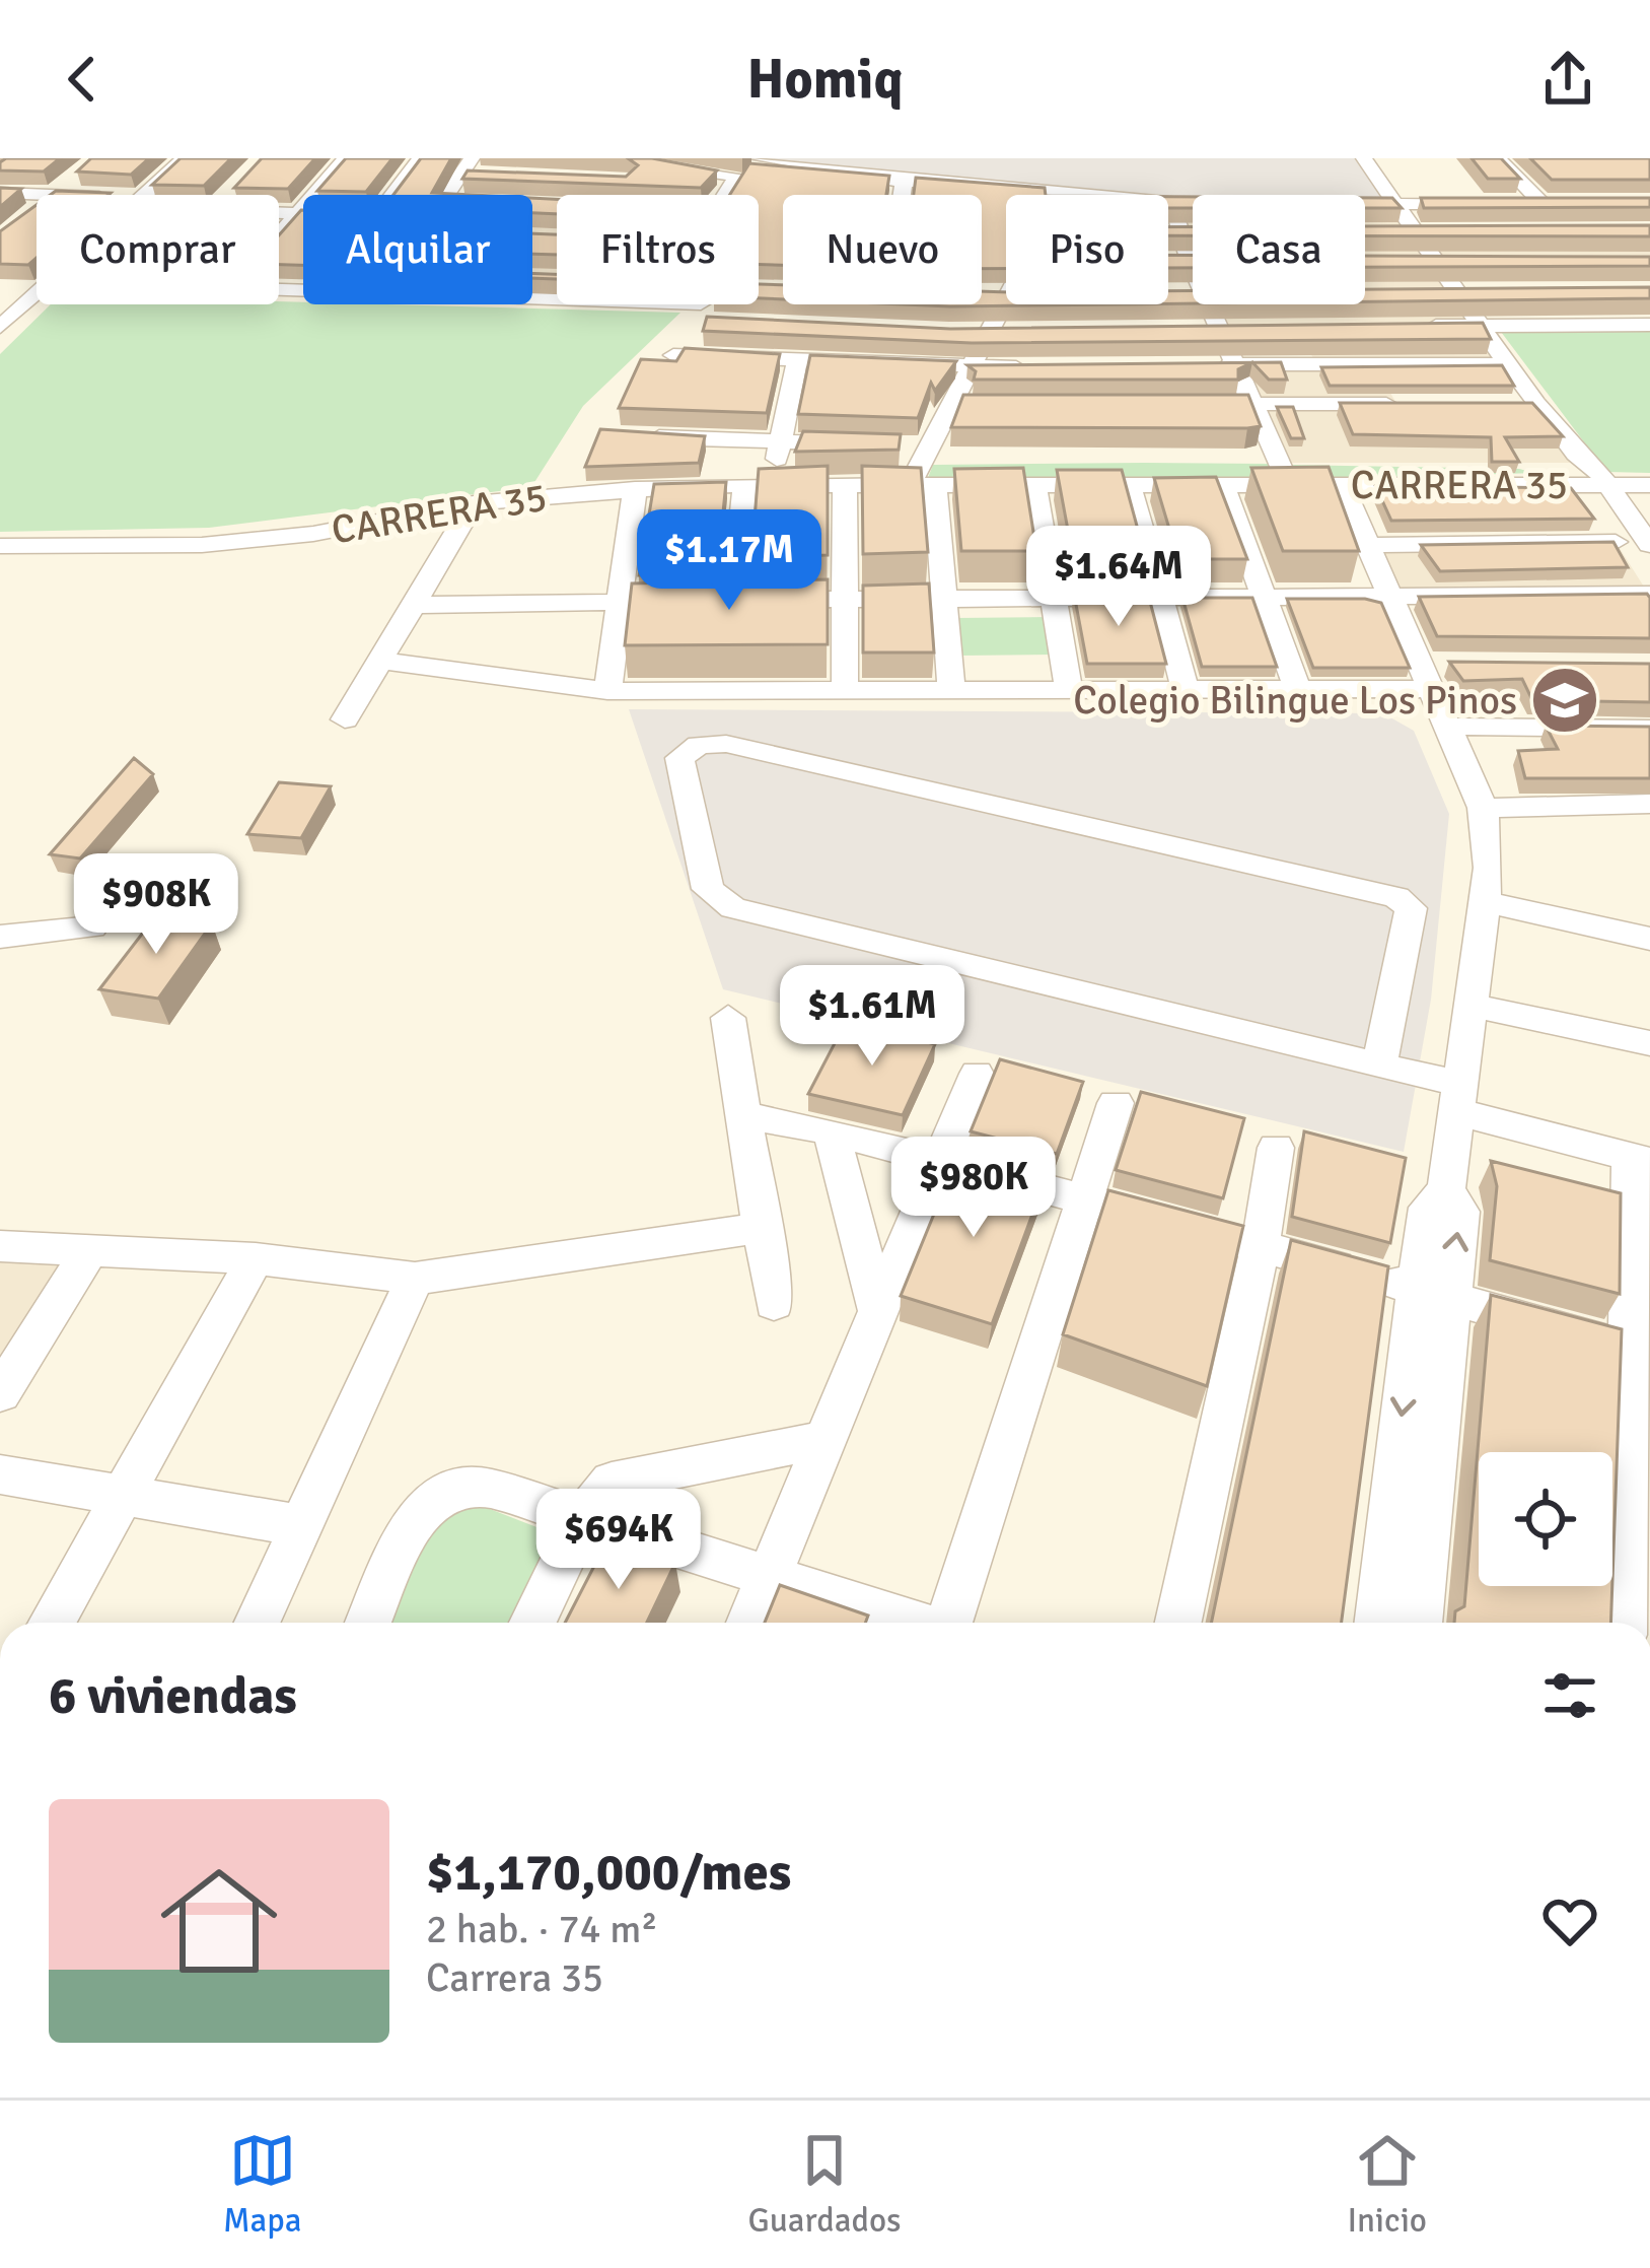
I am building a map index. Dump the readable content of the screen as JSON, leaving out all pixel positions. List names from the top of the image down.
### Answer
{
  "streets": {
    "street": ["CARRERA 35"]
  },
  "places": {
    "school or university": ["Colegio Bilingue Los Pinos"]
  },
  "page": {
    "header": "Homiq",
    "chip": [
      "Comprar",
      "Alquilar",
      "Filtros",
      "Nuevo",
      "Piso",
      "Casa"
    ],
    "price": [
      "$1.17M",
      "$1.64M",
      "$908K",
      "$1.61M",
      "$980K",
      "$694K"
    ],
    "heading": "6 viviendas",
    "list": [
      {
        "name": "$1,170,000/mes",
        "note": "2 hab. · 74 m² · Carrera 35"
      }
    ],
    "tabs": ["Mapa", "Guardados", "Inicio"]
  }
}
